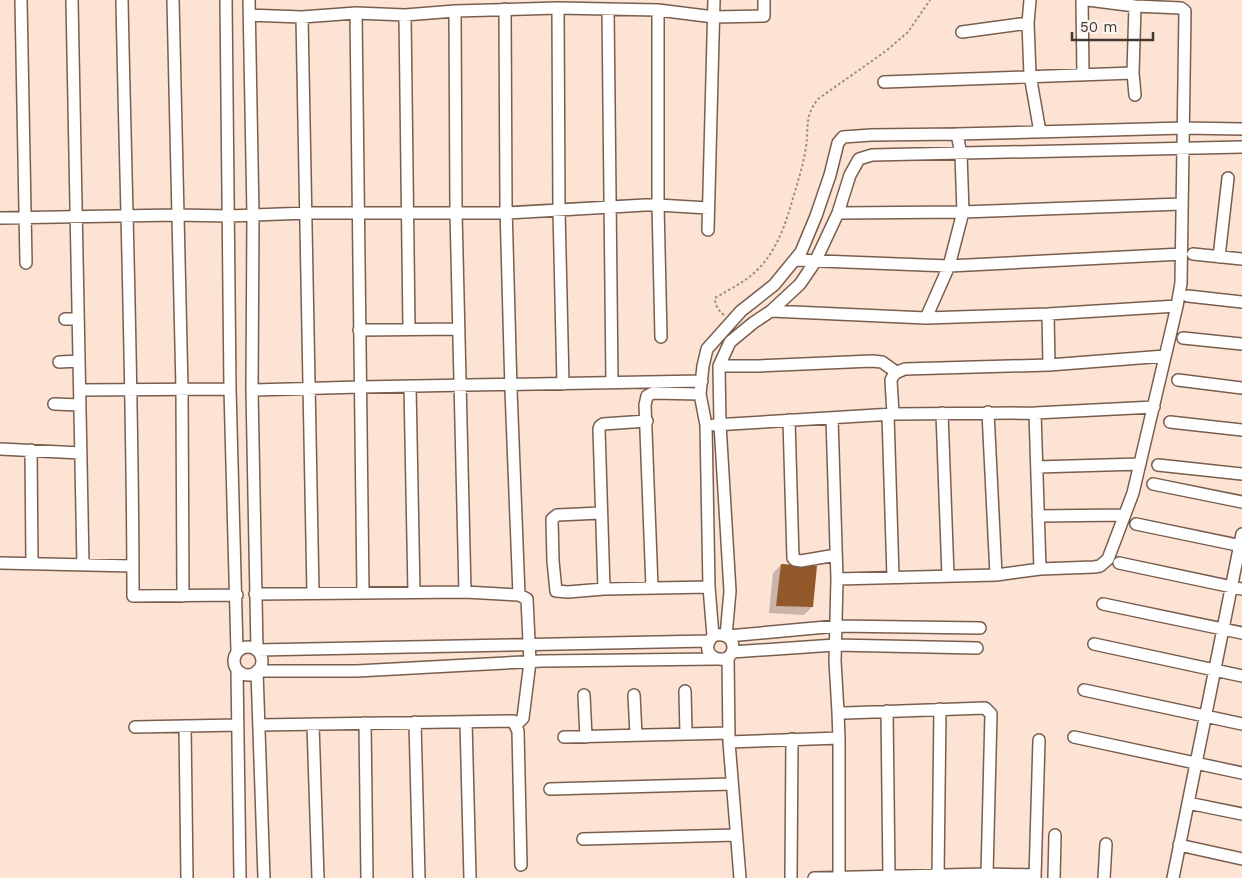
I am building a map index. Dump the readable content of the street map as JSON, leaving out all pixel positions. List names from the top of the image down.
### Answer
{
  "scale_bar": "50 m"
}
